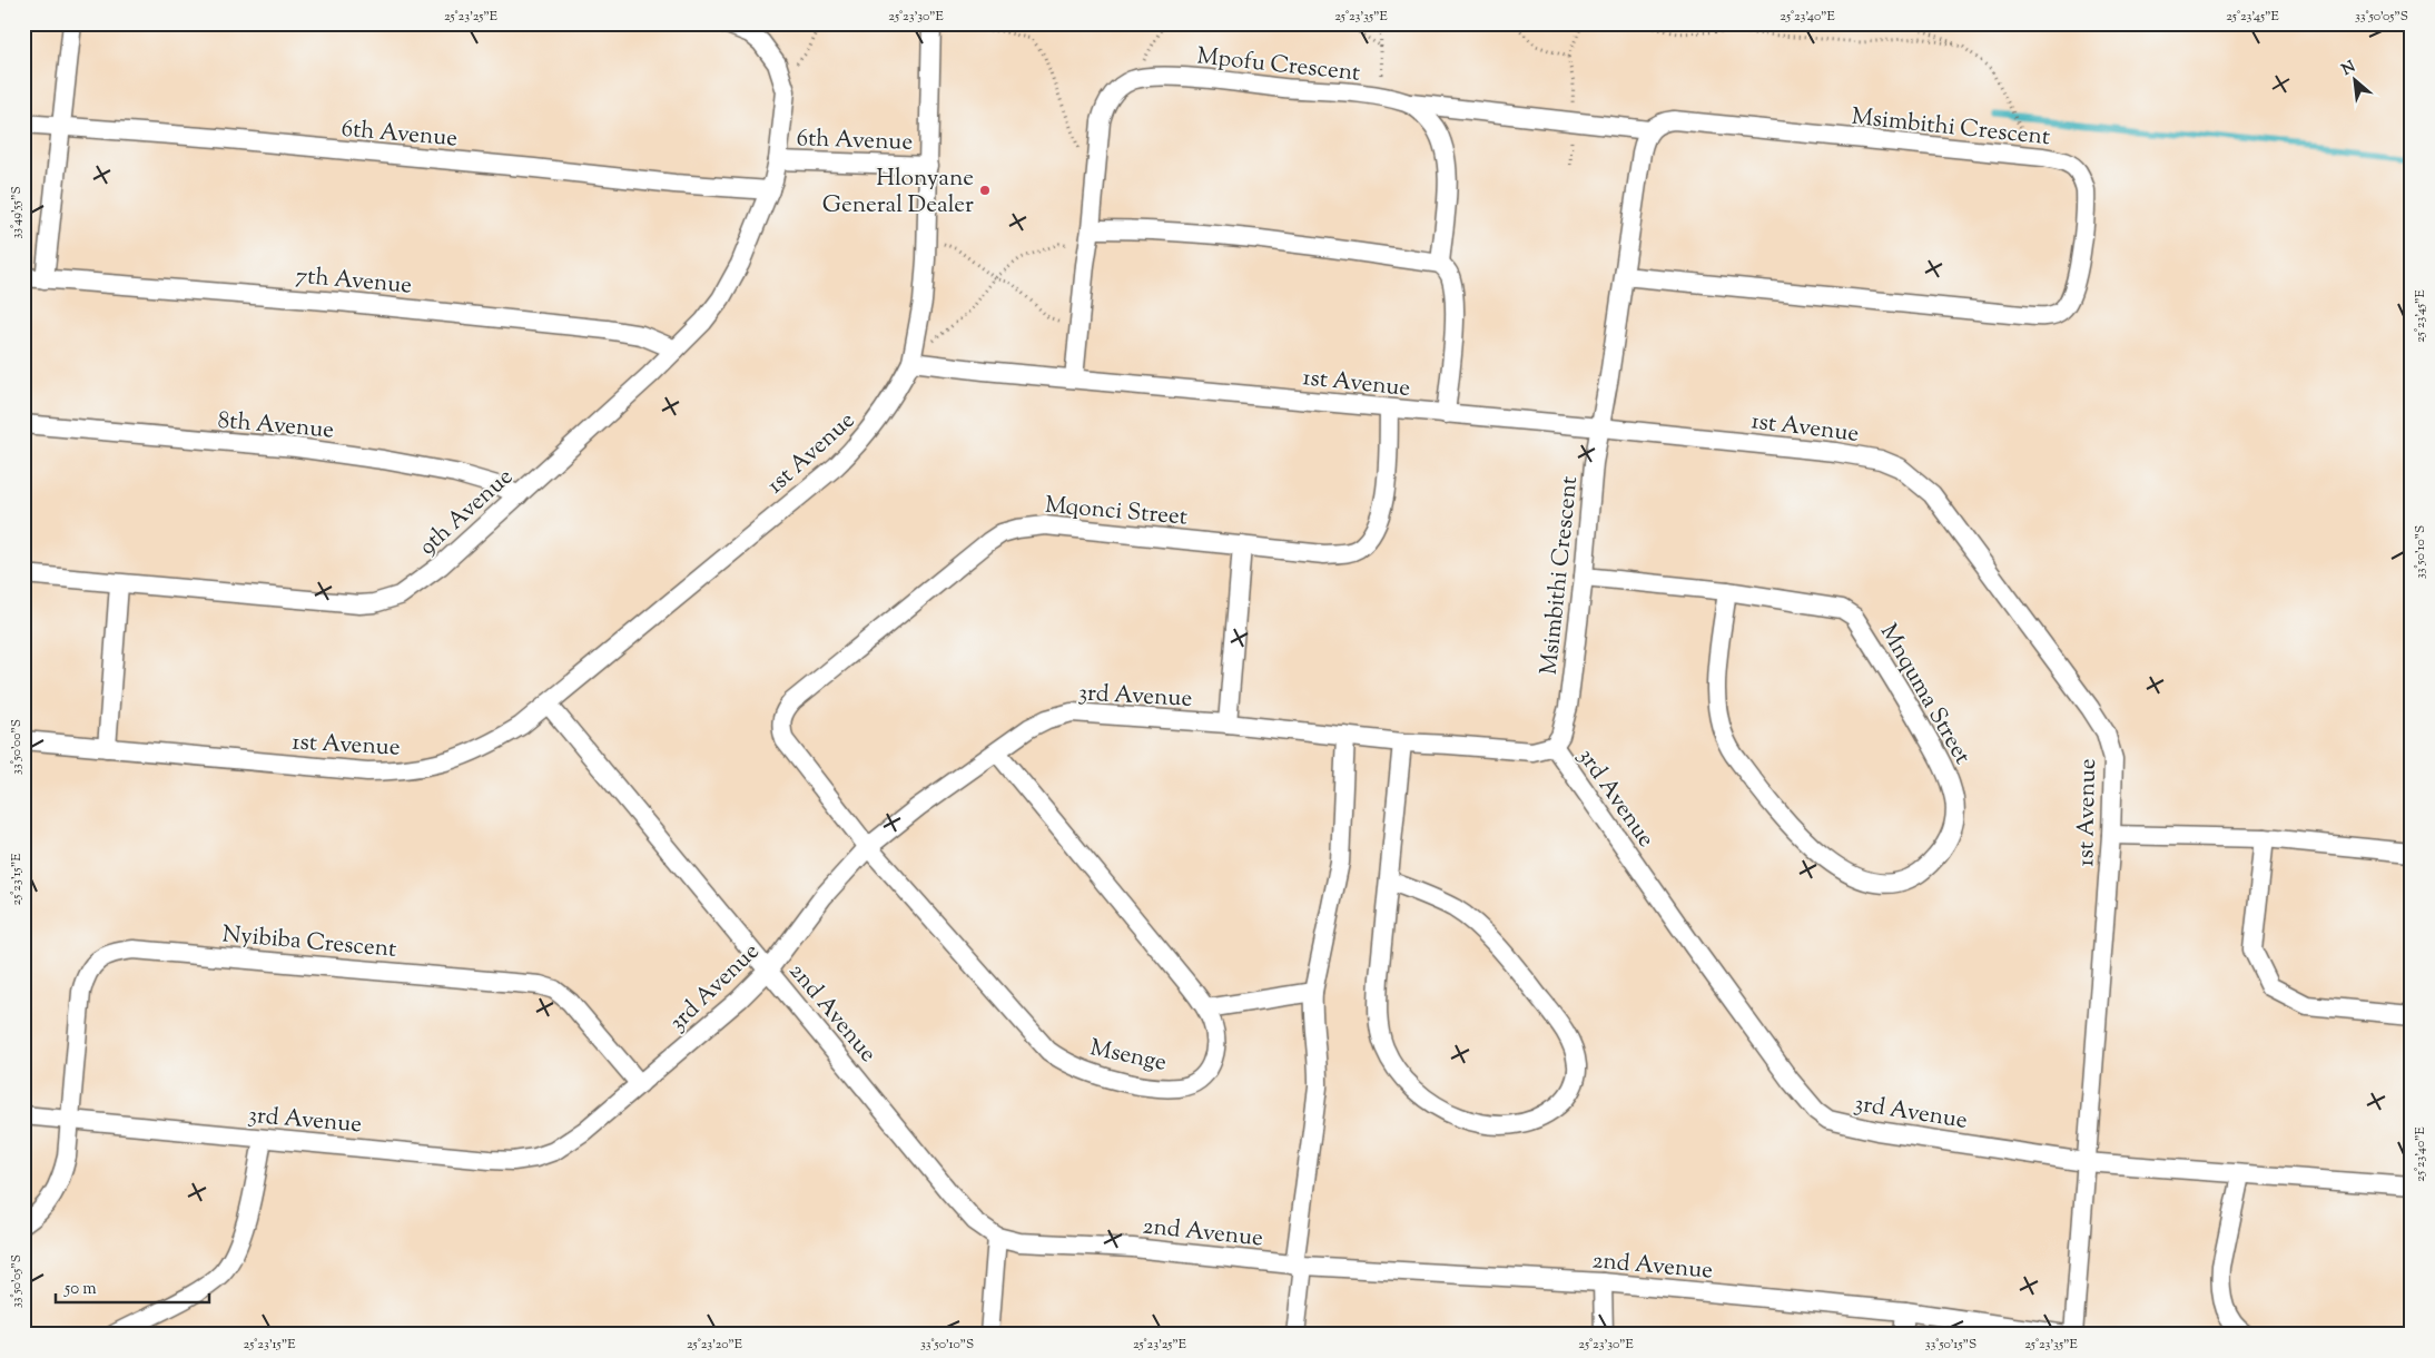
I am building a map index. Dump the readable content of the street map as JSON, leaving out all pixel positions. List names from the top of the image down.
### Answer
{
  "streets": {
    "street": [
      "Mpofu Crescent",
      "Msimbithi Crescent",
      "6th Avenue",
      "7th Avenue",
      "1st Avenue",
      "8th Avenue",
      "Mqonci Street",
      "9th Avenue",
      "Mnquma Street",
      "3rd Avenue",
      "Nyibiba Crescent",
      "2nd Avenue",
      "Msenge"
    ]
  },
  "crossings": [
    ["Msimbithi Crescent", "1st Avenue"],
    ["Msimbithi Crescent", "Mnquma Street"],
    ["Msimbithi Crescent", "3rd Avenue"],
    ["6th Avenue", "9th Avenue"],
    ["7th Avenue", "9th Avenue"],
    ["1st Avenue", "Mqonci Street"],
    ["1st Avenue", "3rd Avenue"],
    ["1st Avenue", "2nd Avenue"],
    ["8th Avenue", "9th Avenue"],
    ["Mqonci Street", "3rd Avenue"],
    ["Mqonci Street", "Msenge"],
    ["3rd Avenue", "Nyibiba Crescent"],
    ["3rd Avenue", "2nd Avenue"],
    ["3rd Avenue", "Msenge"]
  ],
  "places": ["Hlonyane General Dealer"],
  "scale_bar": "50 m",
  "north": "top left",
  "coordinates": [
    "25°23'25\"E",
    "25°23'30\"E",
    "25°23'35\"E",
    "25°23'40\"E",
    "25°23'45\"E",
    "33°50'05\"S",
    "33°49'55\"S",
    "33°50'10\"S",
    "33°50'00\"S",
    "25°23'15\"E",
    "25°23'20\"E",
    "33°50'15\"S"
  ]
}
